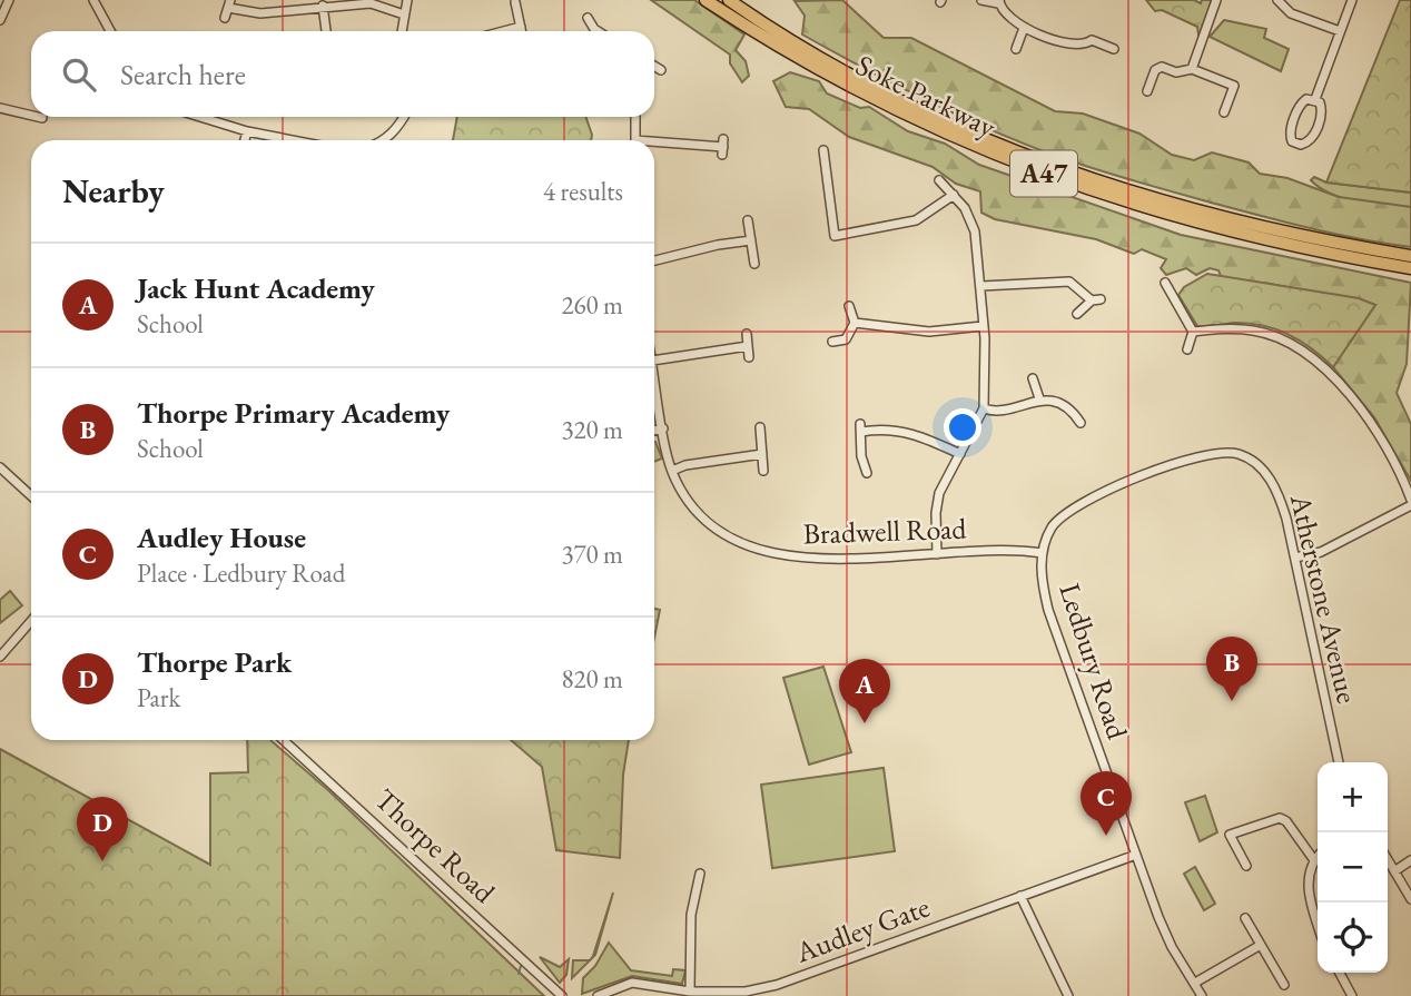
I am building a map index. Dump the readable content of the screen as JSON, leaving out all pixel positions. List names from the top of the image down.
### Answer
{
  "streets": {
    "highway": ["Soke Parkway", "A47"],
    "street": [
      "Bradwell Road",
      "Atherstone Avenue",
      "Ledbury Road",
      "Thorpe Road",
      "Audley Gate"
    ]
  },
  "crossings": [
    ["Bradwell Road", "Atherstone Avenue"],
    ["Bradwell Road", "Ledbury Road"],
    ["Atherstone Avenue", "Ledbury Road"],
    ["Ledbury Road", "Audley Gate"]
  ],
  "page": {
    "search": "Search here",
    "heading": ["Nearby", "4 results"],
    "list": [
      {
        "mark": "A",
        "name": "Jack Hunt Academy",
        "note": "School",
        "value": "260 m"
      },
      {
        "mark": "B",
        "name": "Thorpe Primary Academy",
        "note": "School",
        "value": "320 m"
      },
      {
        "mark": "C",
        "name": "Audley House",
        "note": "Place · Ledbury Road",
        "value": "370 m"
      },
      {
        "mark": "D",
        "name": "Thorpe Park",
        "note": "Park",
        "value": "820 m"
      }
    ],
    "pins": [
      "B",
      "A",
      "C",
      "D"
    ],
    "map_buttons": ["+", "−"]
  }
}
